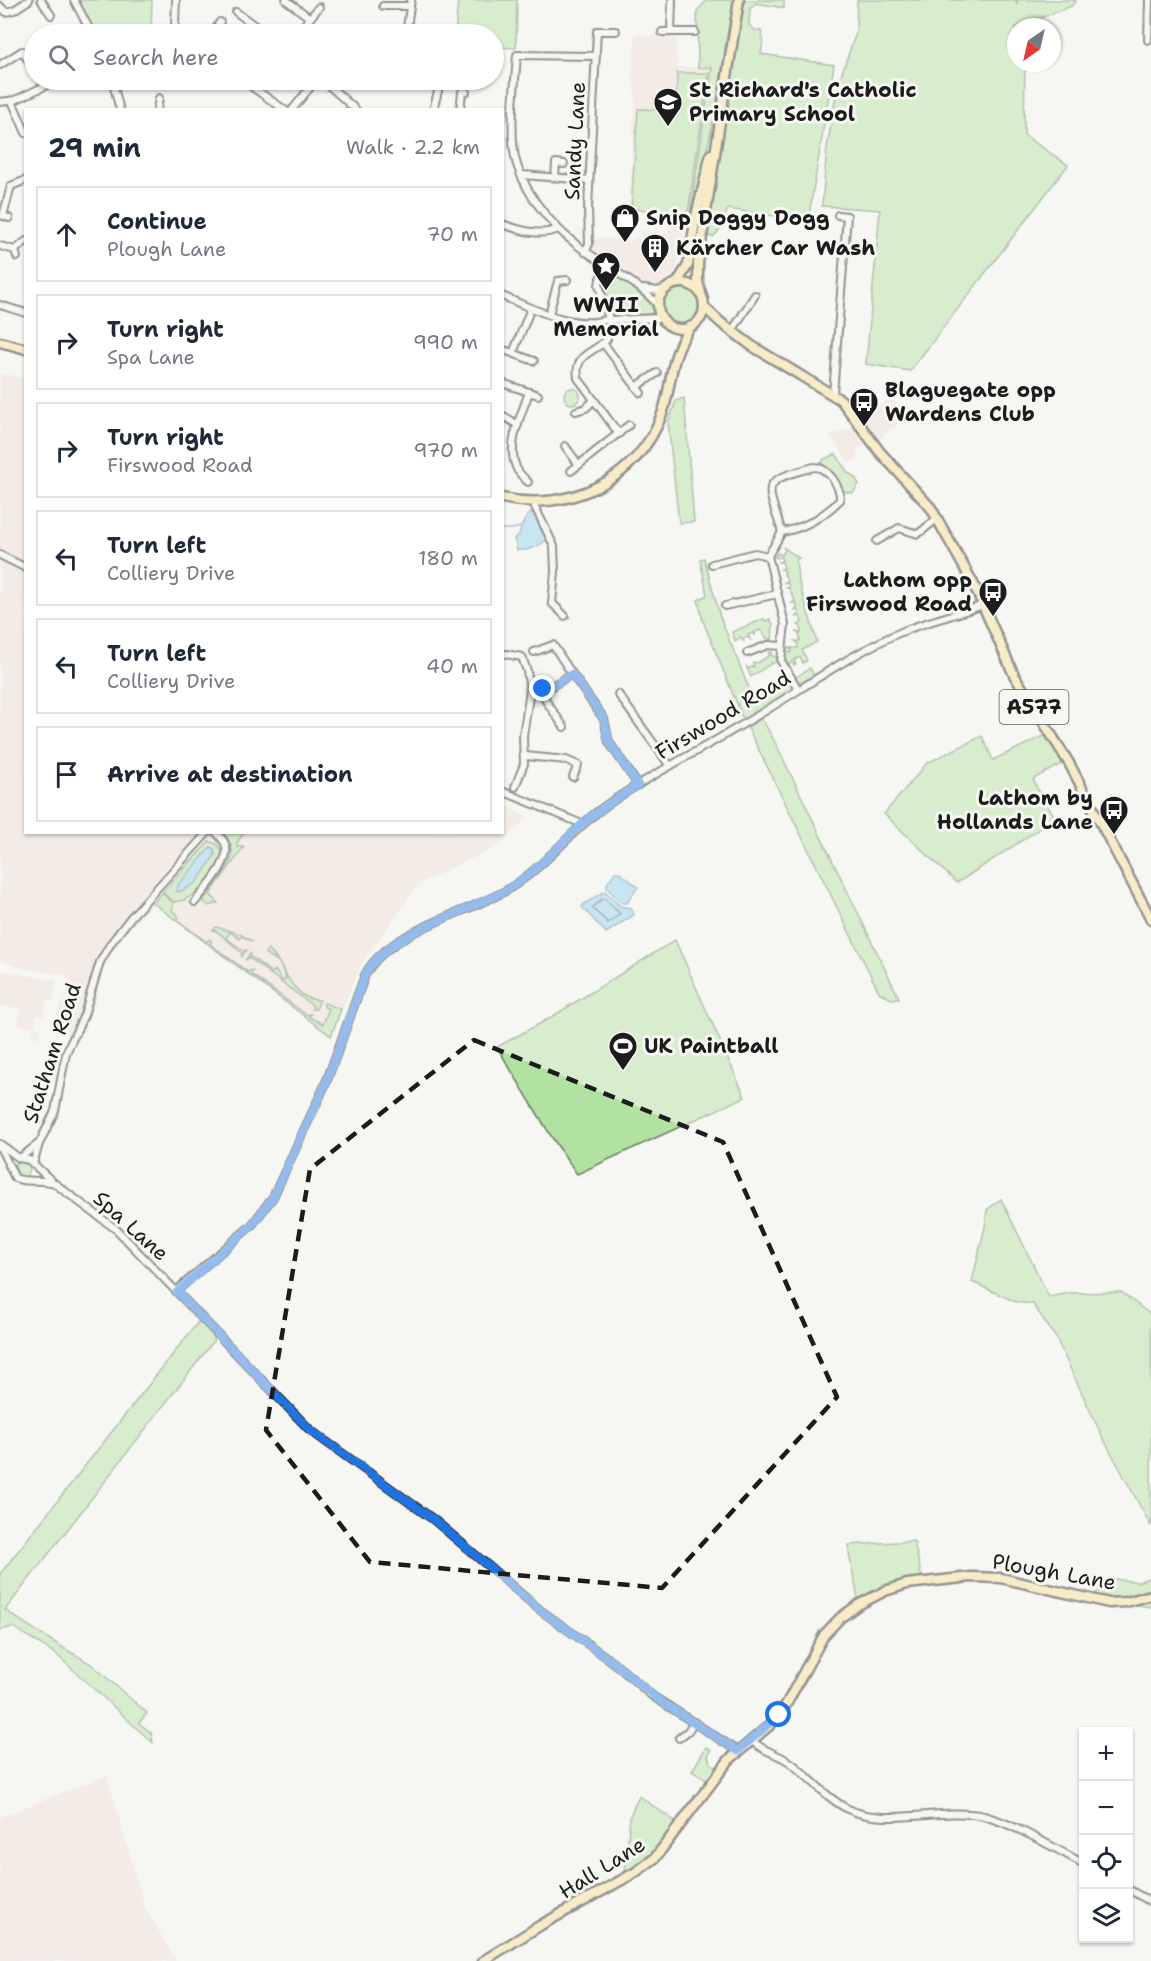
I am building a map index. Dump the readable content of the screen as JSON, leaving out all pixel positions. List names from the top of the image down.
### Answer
{
  "streets": {
    "main road": ["A577", "Plough Lane", "Hall Lane"],
    "street": [
      "Sandy Lane",
      "Firswood Road",
      "Statham Road",
      "Spa Lane"
    ]
  },
  "crossings": [
    ["A577", "Firswood Road"],
    ["Firswood Road", "Spa Lane"],
    ["Statham Road", "Spa Lane"],
    ["Spa Lane", "Plough Lane"],
    ["Spa Lane", "Hall Lane"],
    ["Plough Lane", "Hall Lane"]
  ],
  "places": {
    "school or university": ["St Richard's Catholic Primary School"],
    "shop": ["Snip Doggy Dogg"],
    "building": ["Kärcher Car Wash"],
    "place": ["WWII Memorial"],
    "bus stop": ["Blaguegate opp Wardens Club", "Lathom opp Firswood Road", "Lathom by Hollands Lane"],
    "sports": ["UK Paintball"]
  },
  "north": "bottom left",
  "page": {
    "search": "Search here",
    "heading": ["29 min", "Walk · 2.2 km"],
    "list": [
      ["Continue", "Plough Lane", "70 m"],
      ["Turn right", "Spa Lane", "990 m"],
      ["Turn right", "Firswood Road", "970 m"],
      ["Turn left", "Colliery Drive", "180 m"],
      ["Turn left", "Colliery Drive", "40 m"],
      "Arrive at destination"
    ],
    "map_buttons": ["+", "−"]
  }
}
